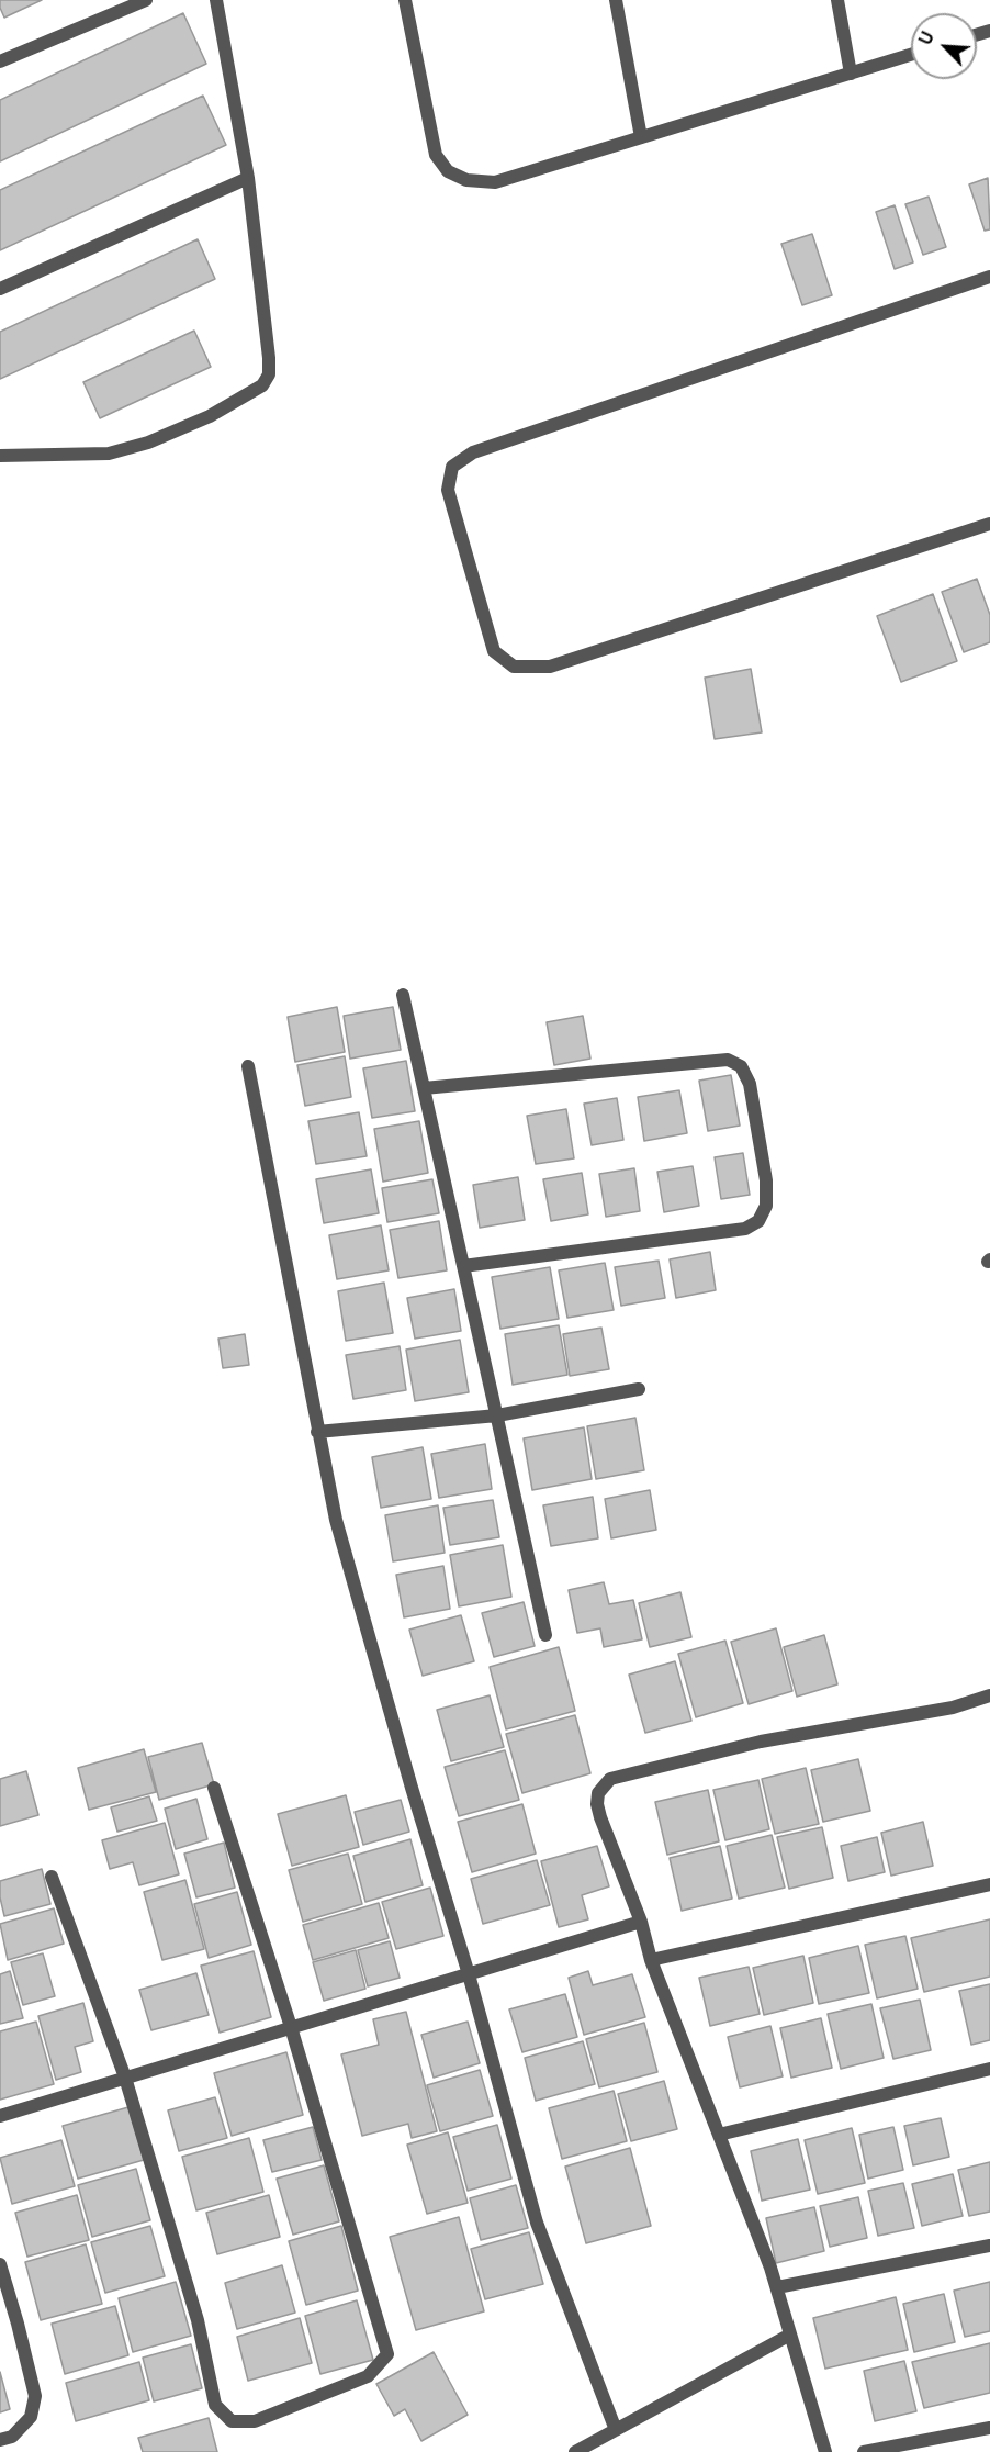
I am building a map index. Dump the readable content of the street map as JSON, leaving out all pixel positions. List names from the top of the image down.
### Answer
{
  "north": "top left"
}
